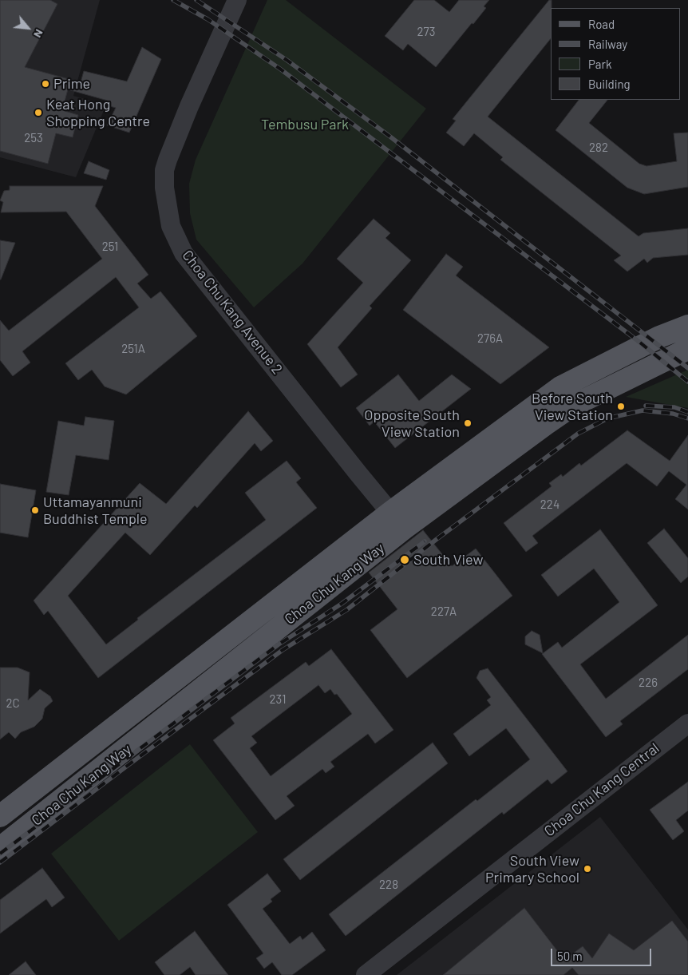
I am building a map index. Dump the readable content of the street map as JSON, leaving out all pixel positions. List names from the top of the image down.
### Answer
{
  "streets": {
    "main road": ["Choa Chu Kang Way"],
    "street": ["Choa Chu Kang Avenue 2", "Choa Chu Kang Central"]
  },
  "crossings": [
    ["Choa Chu Kang Avenue 2", "Choa Chu Kang Way"]
  ],
  "parks": ["Tembusu Park"],
  "places": [
    "Prime",
    "Keat Hong Shopping Centre",
    "Before South View Station",
    "Opposite South View Station",
    "Uttamayanmuni Buddhist Temple",
    "South View",
    "South View Primary School"
  ],
  "house_numbers": [
    "273",
    "253",
    "282",
    "251",
    "276A",
    "251A",
    "224",
    "227A",
    "226",
    "231",
    "2C",
    "228"
  ],
  "legend": [
    "Road",
    "Railway",
    "Park",
    "Building"
  ],
  "scale_bar": "50 m",
  "north": "bottom right"
}
